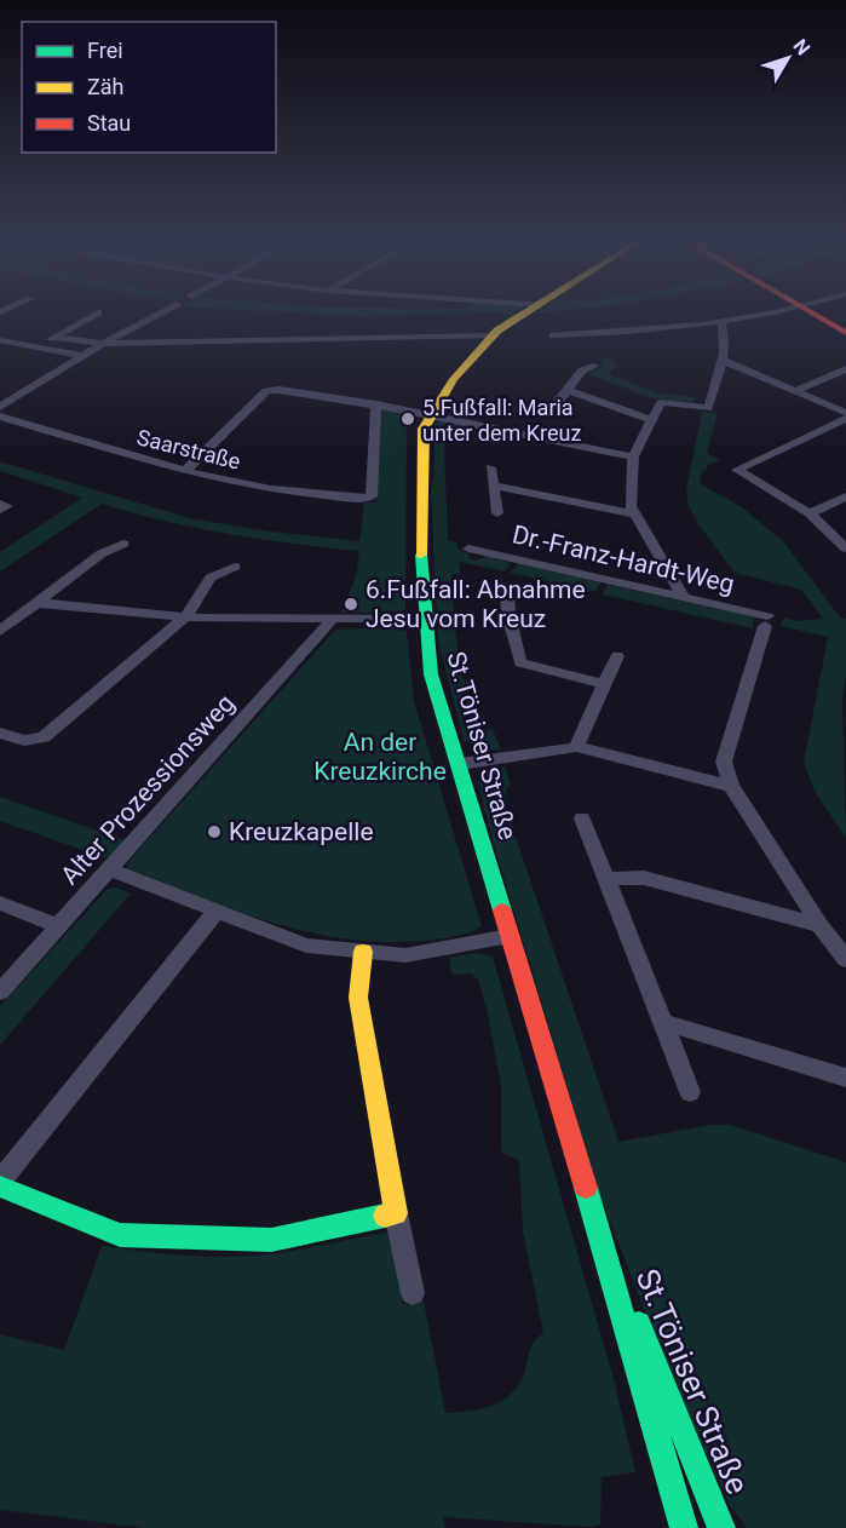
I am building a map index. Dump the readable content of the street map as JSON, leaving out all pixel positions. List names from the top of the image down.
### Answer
{
  "streets": {
    "main road": ["St.Töniser Straße"],
    "street": ["Saarstraße", "Dr.-Franz-Hardt-Weg", "Alter Prozessionsweg"]
  },
  "parks": ["An der Kreuzkirche"],
  "places": ["5.Fußfall: Maria unter dem Kreuz", "6.Fußfall: Abnahme Jesu vom Kreuz", "Kreuzkapelle"],
  "legend": ["Frei", "Zäh", "Stau"],
  "north": "top right"
}
